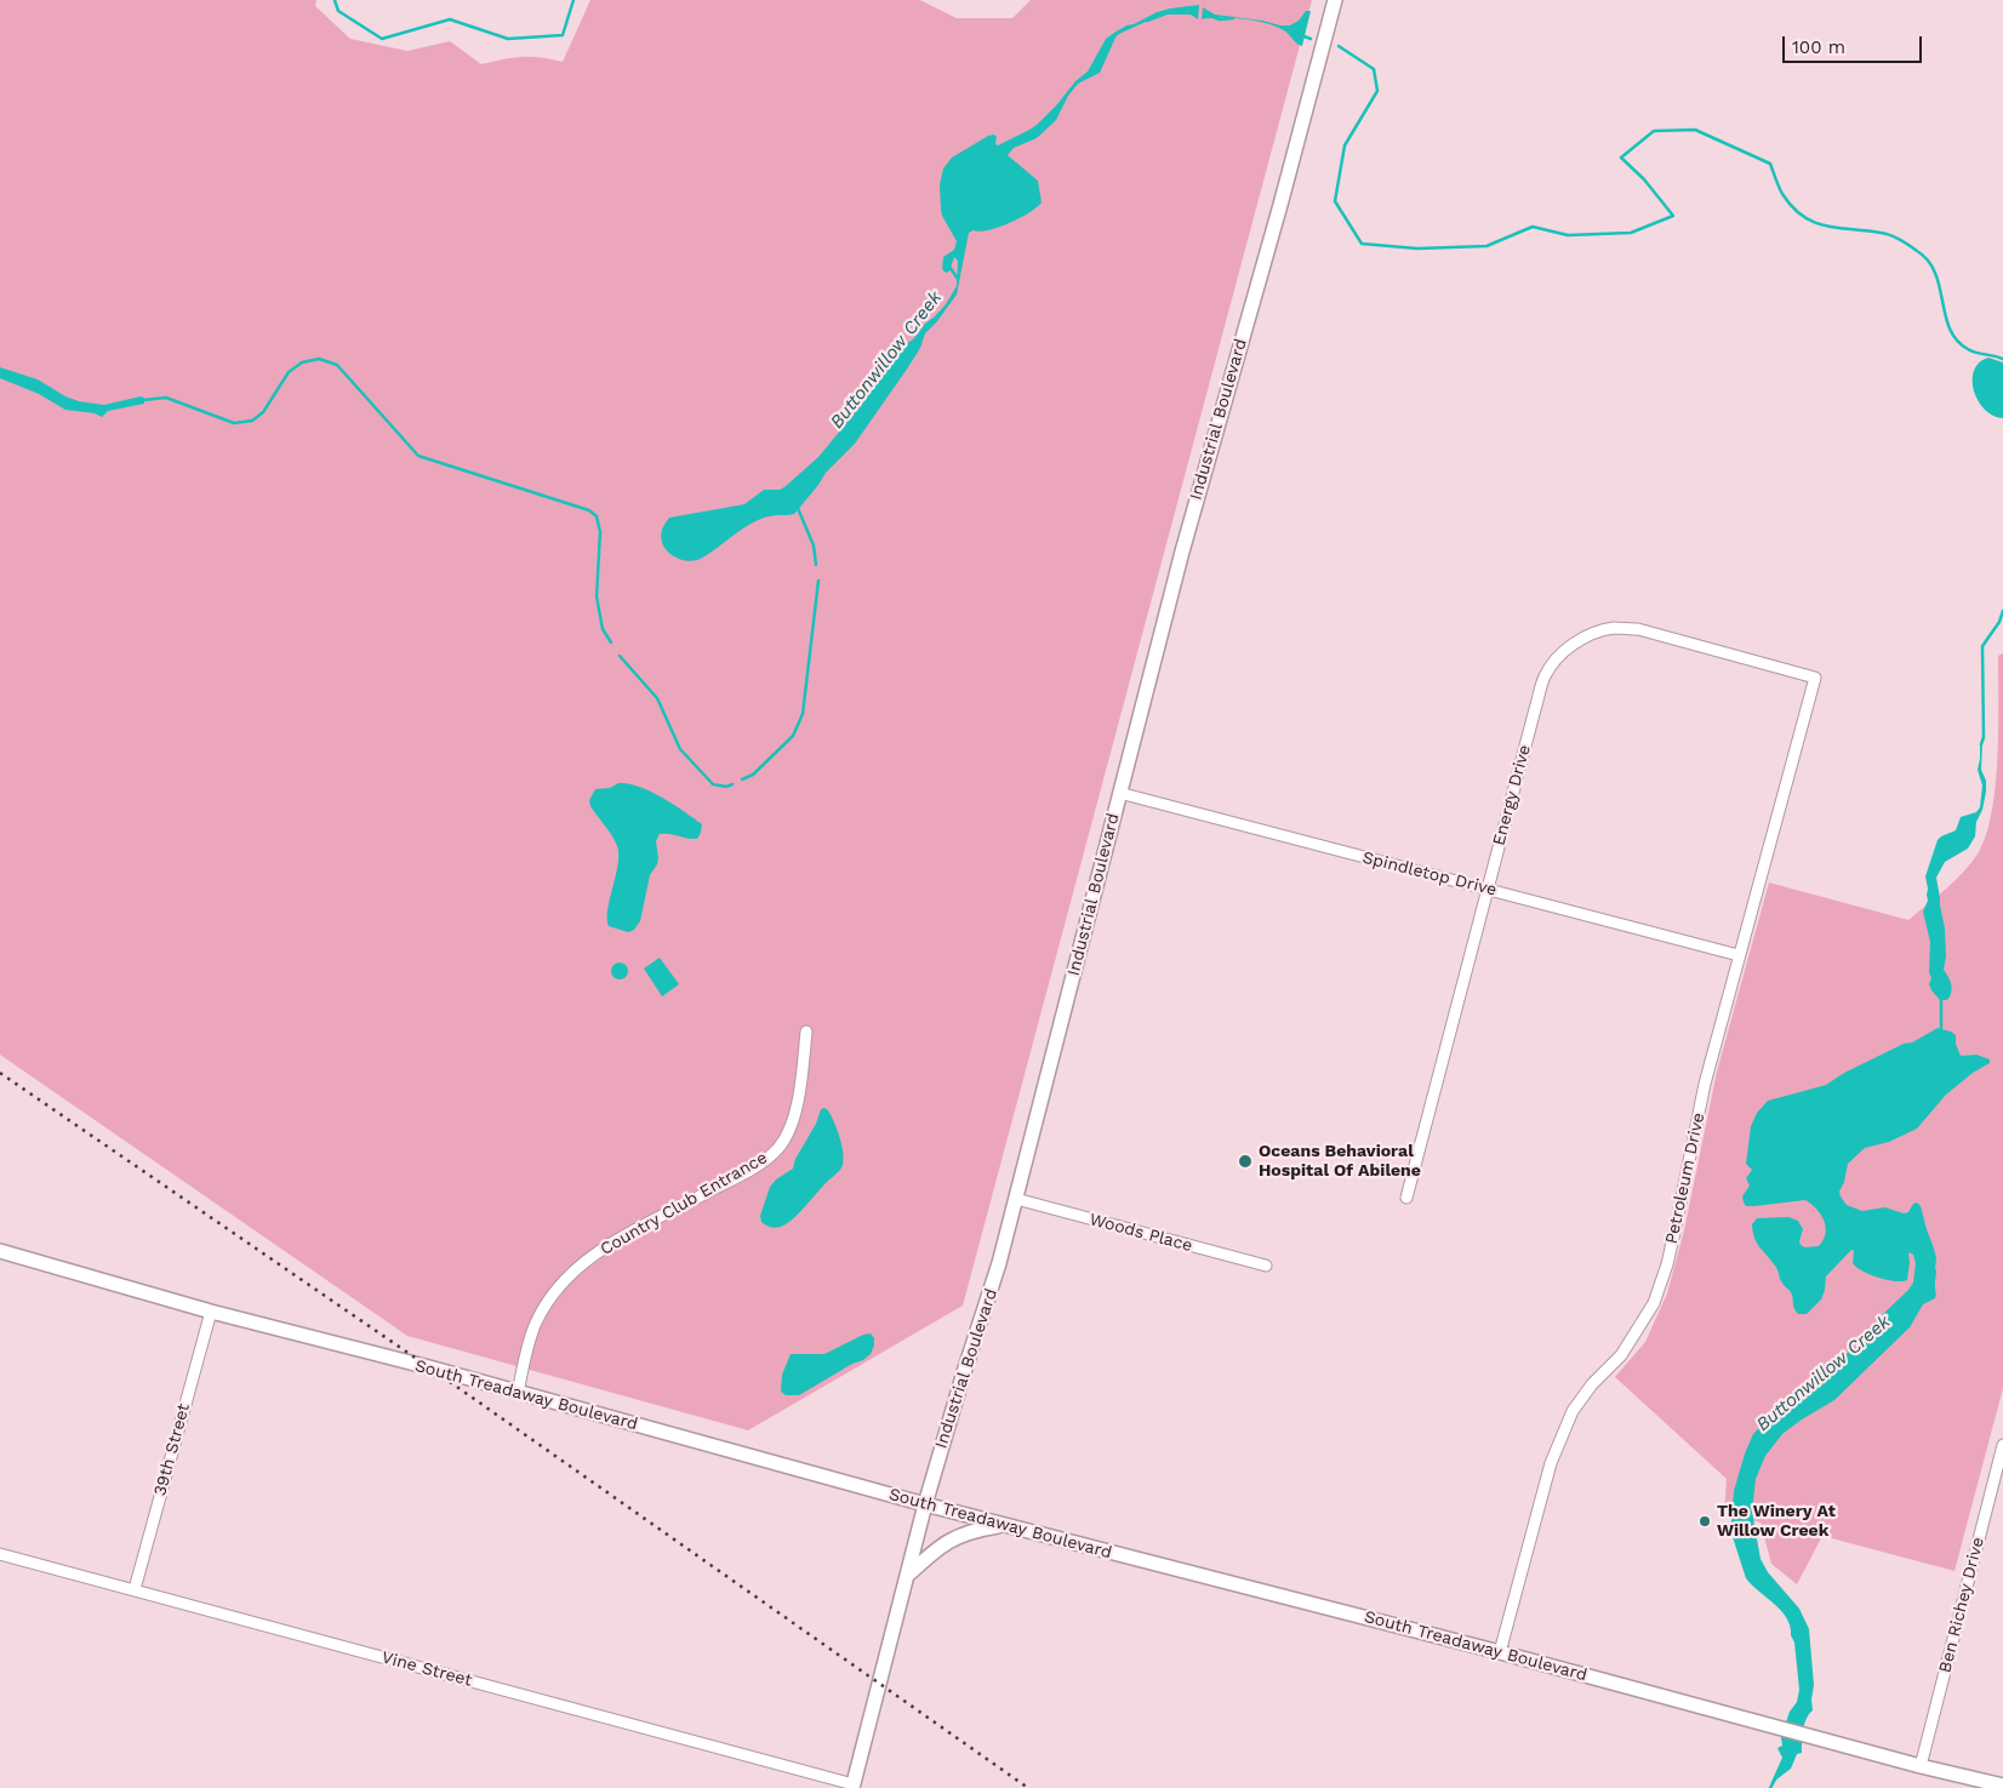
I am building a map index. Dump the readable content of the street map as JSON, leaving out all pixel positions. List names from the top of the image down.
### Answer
{
  "streets": {
    "main road": ["Industrial Boulevard", "South Treadaway Boulevard"],
    "street": [
      "Energy Drive",
      "Spindletop Drive",
      "Petroleum Drive",
      "Country Club Entrance",
      "Woods Place",
      "39th Street",
      "Ben Richey Drive",
      "Vine Street"
    ]
  },
  "crossings": [
    ["Industrial Boulevard", "Spindletop Drive"],
    ["Industrial Boulevard", "Woods Place"],
    ["Industrial Boulevard", "South Treadaway Boulevard"],
    ["Industrial Boulevard", "Vine Street"],
    ["Energy Drive", "Spindletop Drive"],
    ["Energy Drive", "Petroleum Drive"],
    ["Spindletop Drive", "Petroleum Drive"],
    ["Petroleum Drive", "South Treadaway Boulevard"],
    ["Country Club Entrance", "South Treadaway Boulevard"],
    ["South Treadaway Boulevard", "39th Street"],
    ["South Treadaway Boulevard", "Ben Richey Drive"],
    ["39th Street", "Vine Street"]
  ],
  "water": ["Buttonwillow Creek"],
  "places": ["Oceans Behavioral Hospital Of Abilene", "The Winery At Willow Creek"],
  "scale_bar": "100 m"
}
